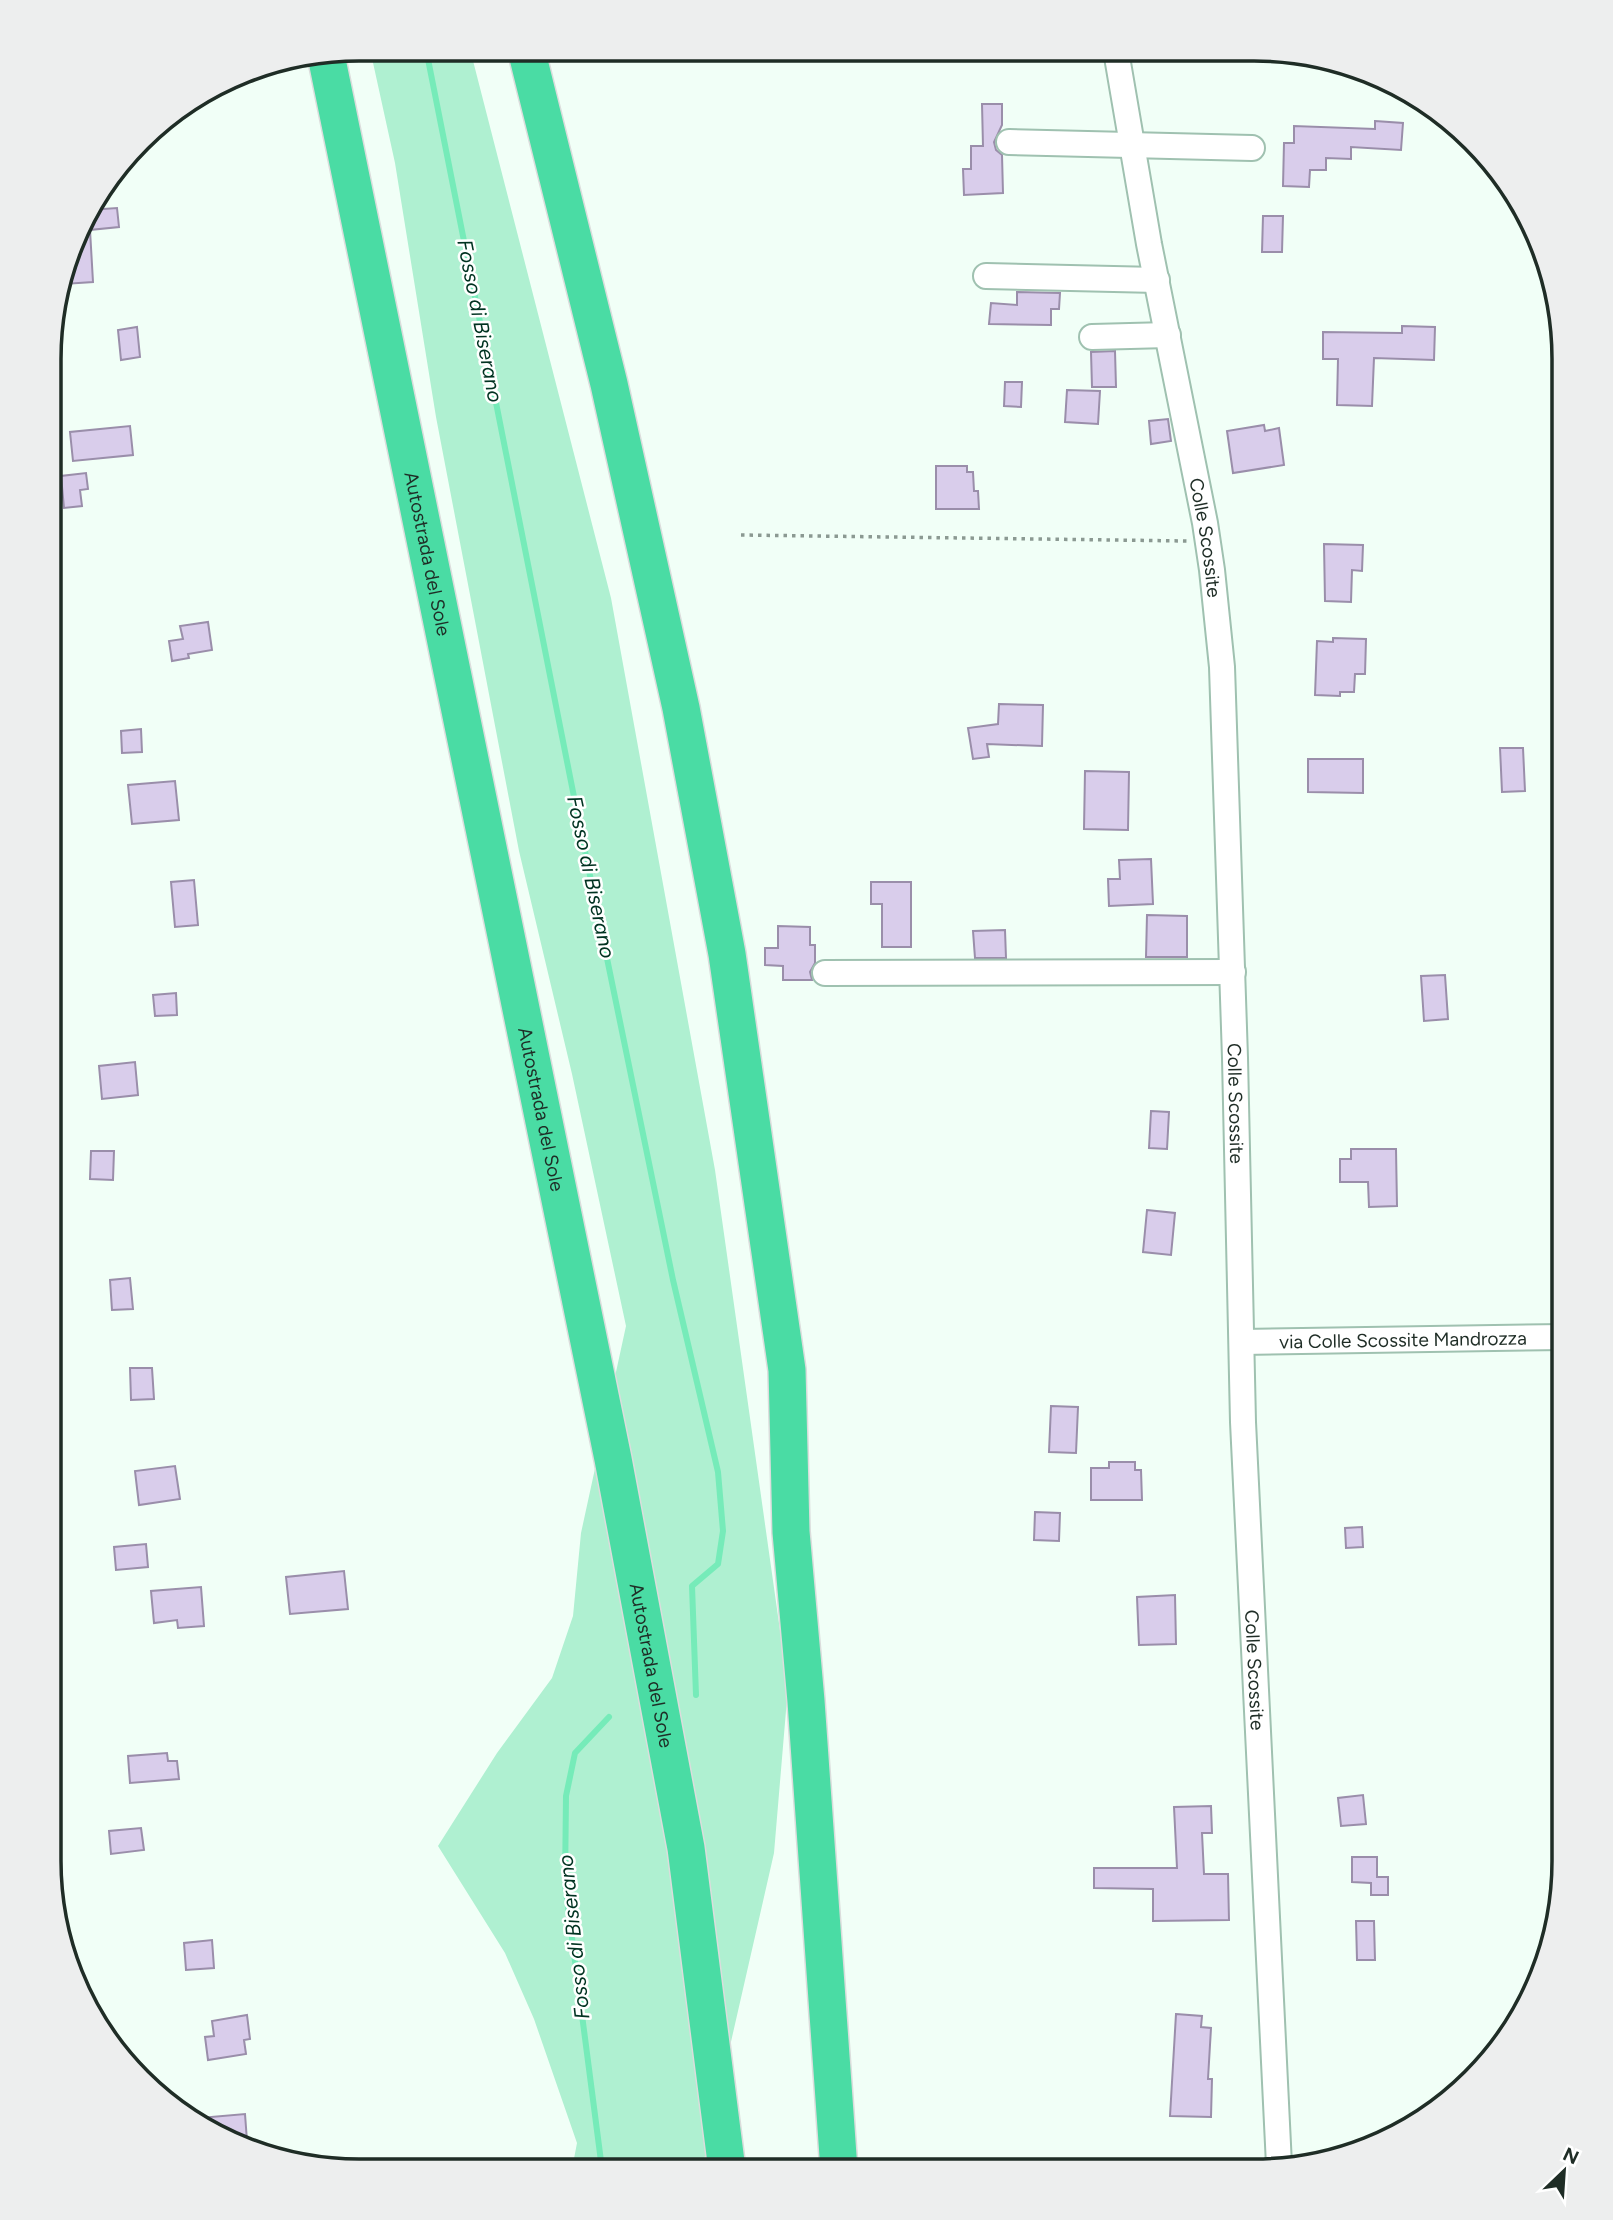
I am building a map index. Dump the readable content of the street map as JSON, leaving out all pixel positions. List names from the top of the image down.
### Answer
{
  "streets": {
    "highway": ["Autostrada del Sole"],
    "street": ["Colle Scossite", "via Colle Scossite Mandrozza"]
  },
  "crossings": [
    ["Colle Scossite", "via Colle Scossite Mandrozza"]
  ],
  "water": ["Fosso di Biserano"],
  "north": "top right"
}
